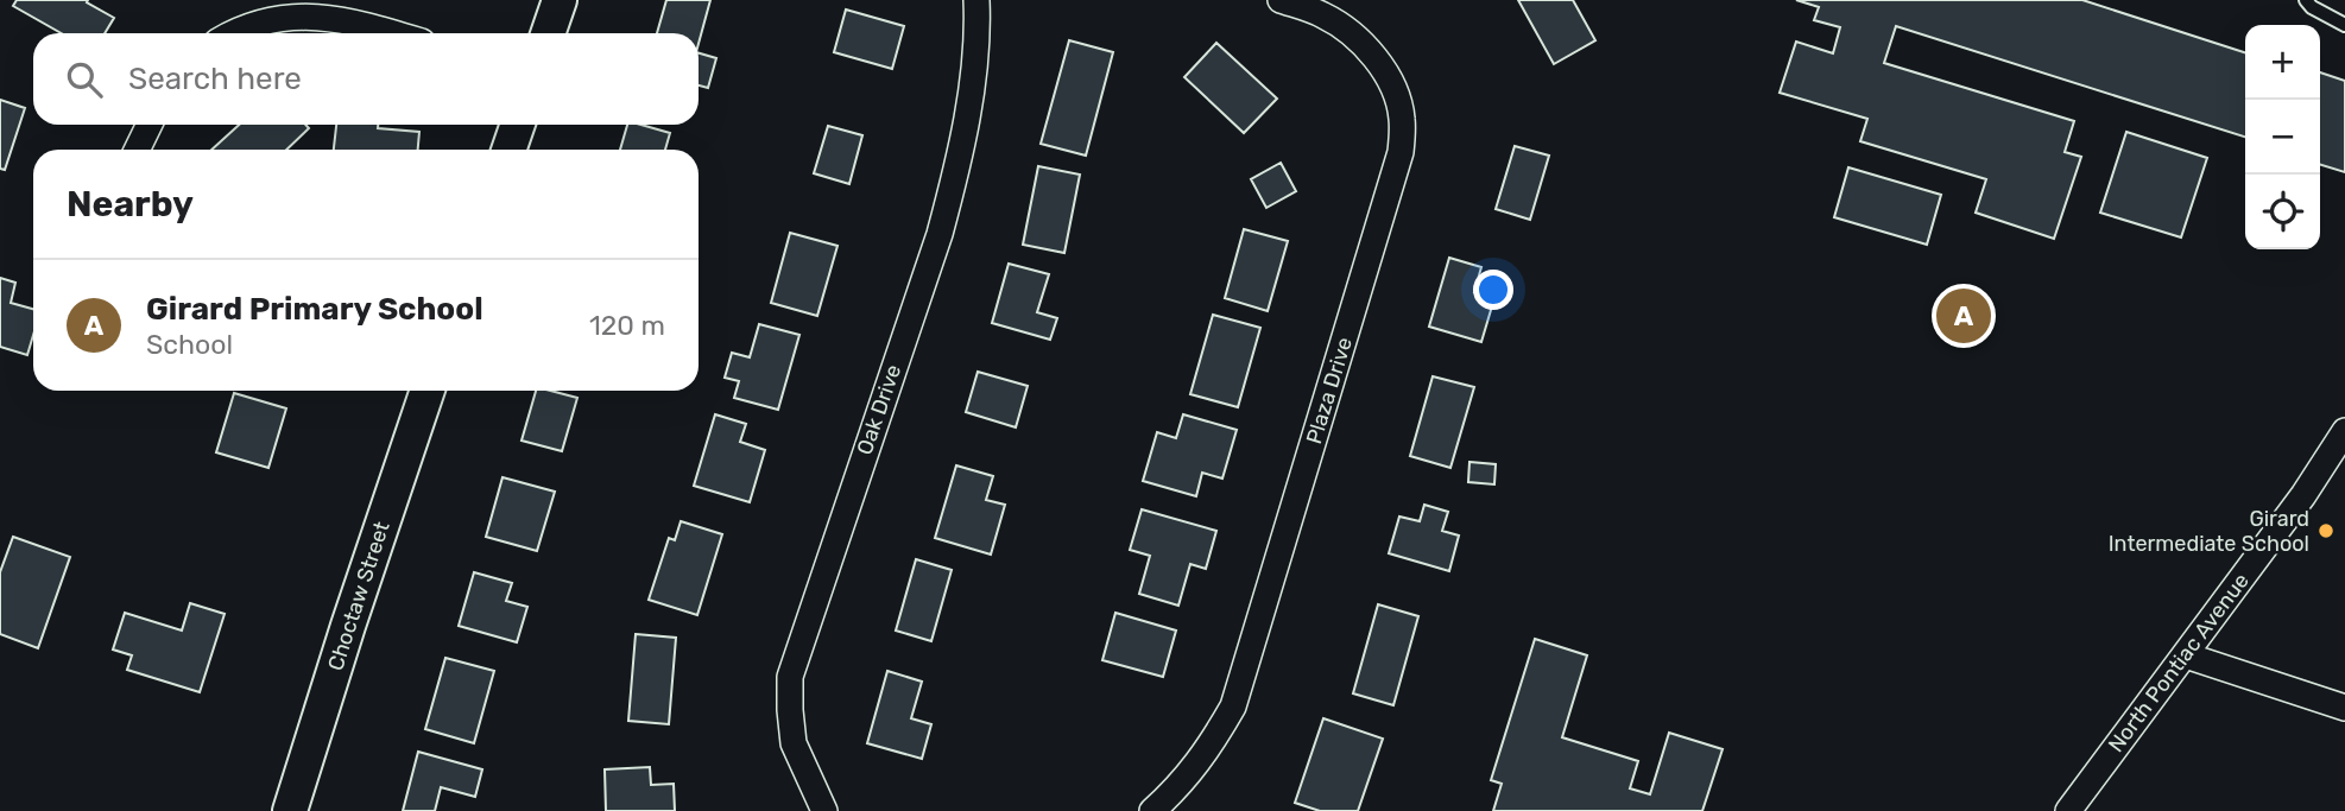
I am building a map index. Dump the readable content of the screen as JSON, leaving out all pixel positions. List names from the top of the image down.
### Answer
{
  "streets": {
    "street": [
      "Plaza Drive",
      "Oak Drive",
      "Choctaw Street",
      "North Pontiac Avenue"
    ]
  },
  "places": ["Girard Intermediate School"],
  "page": {
    "map_buttons": ["+", "−"],
    "search": "Search here",
    "heading": "Nearby",
    "list": [
      {
        "mark": "A",
        "name": "Girard Primary School",
        "note": "School",
        "value": "120 m"
      }
    ],
    "pins": "A"
  }
}
